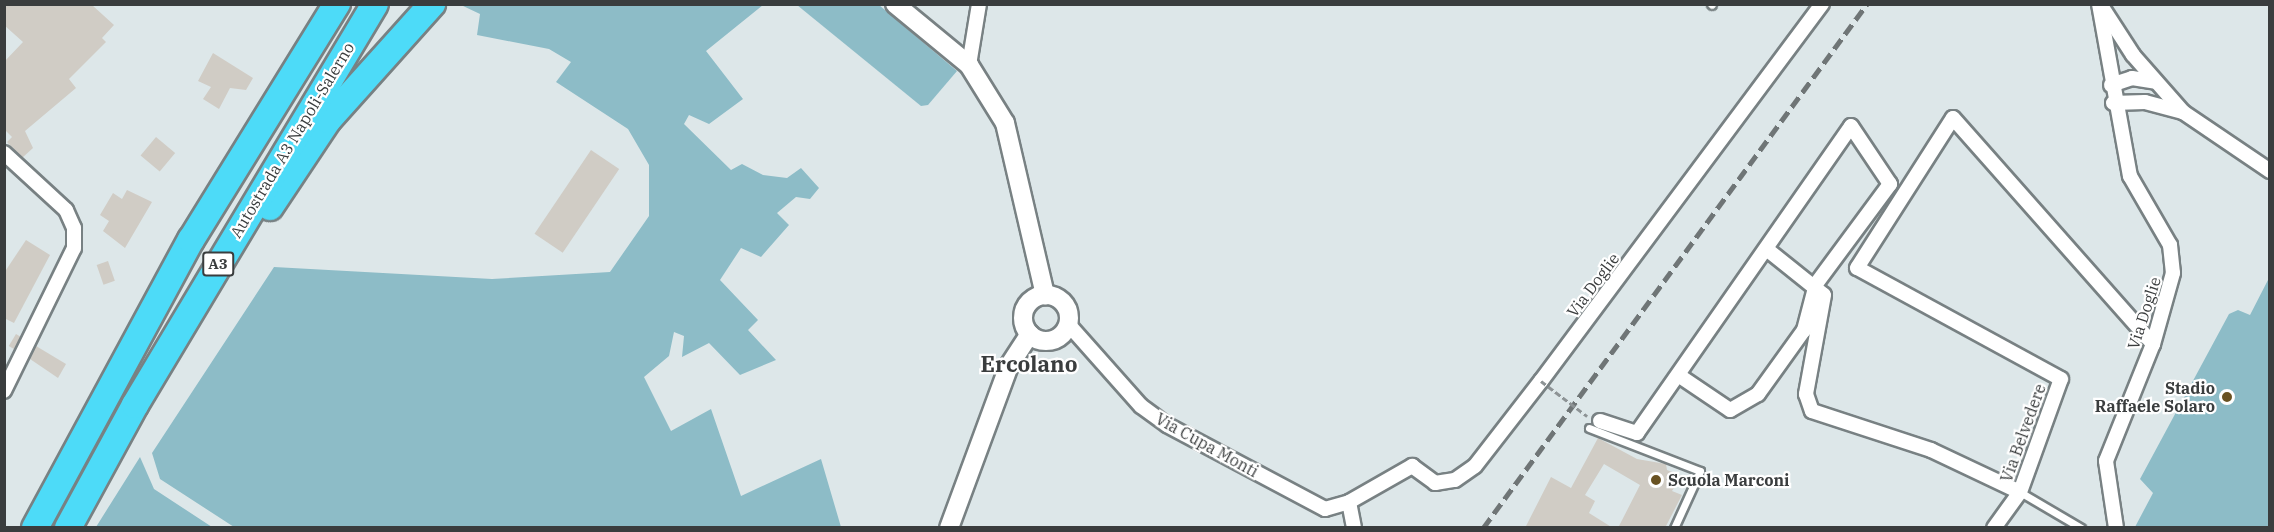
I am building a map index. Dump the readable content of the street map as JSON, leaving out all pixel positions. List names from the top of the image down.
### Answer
{
  "streets": {
    "highway": ["Autostrada A3 Napoli-Salerno", "A3"],
    "street": ["Via Doglie", "Via Belvedere", "Via Cupa Monti"]
  },
  "crossings": [
    ["Via Doglie", "Via Belvedere"],
    ["Via Doglie", "Via Cupa Monti"]
  ],
  "districts": ["Ercolano"],
  "places": ["Stadio Raffaele Solaro", "Scuola Marconi"]
}
